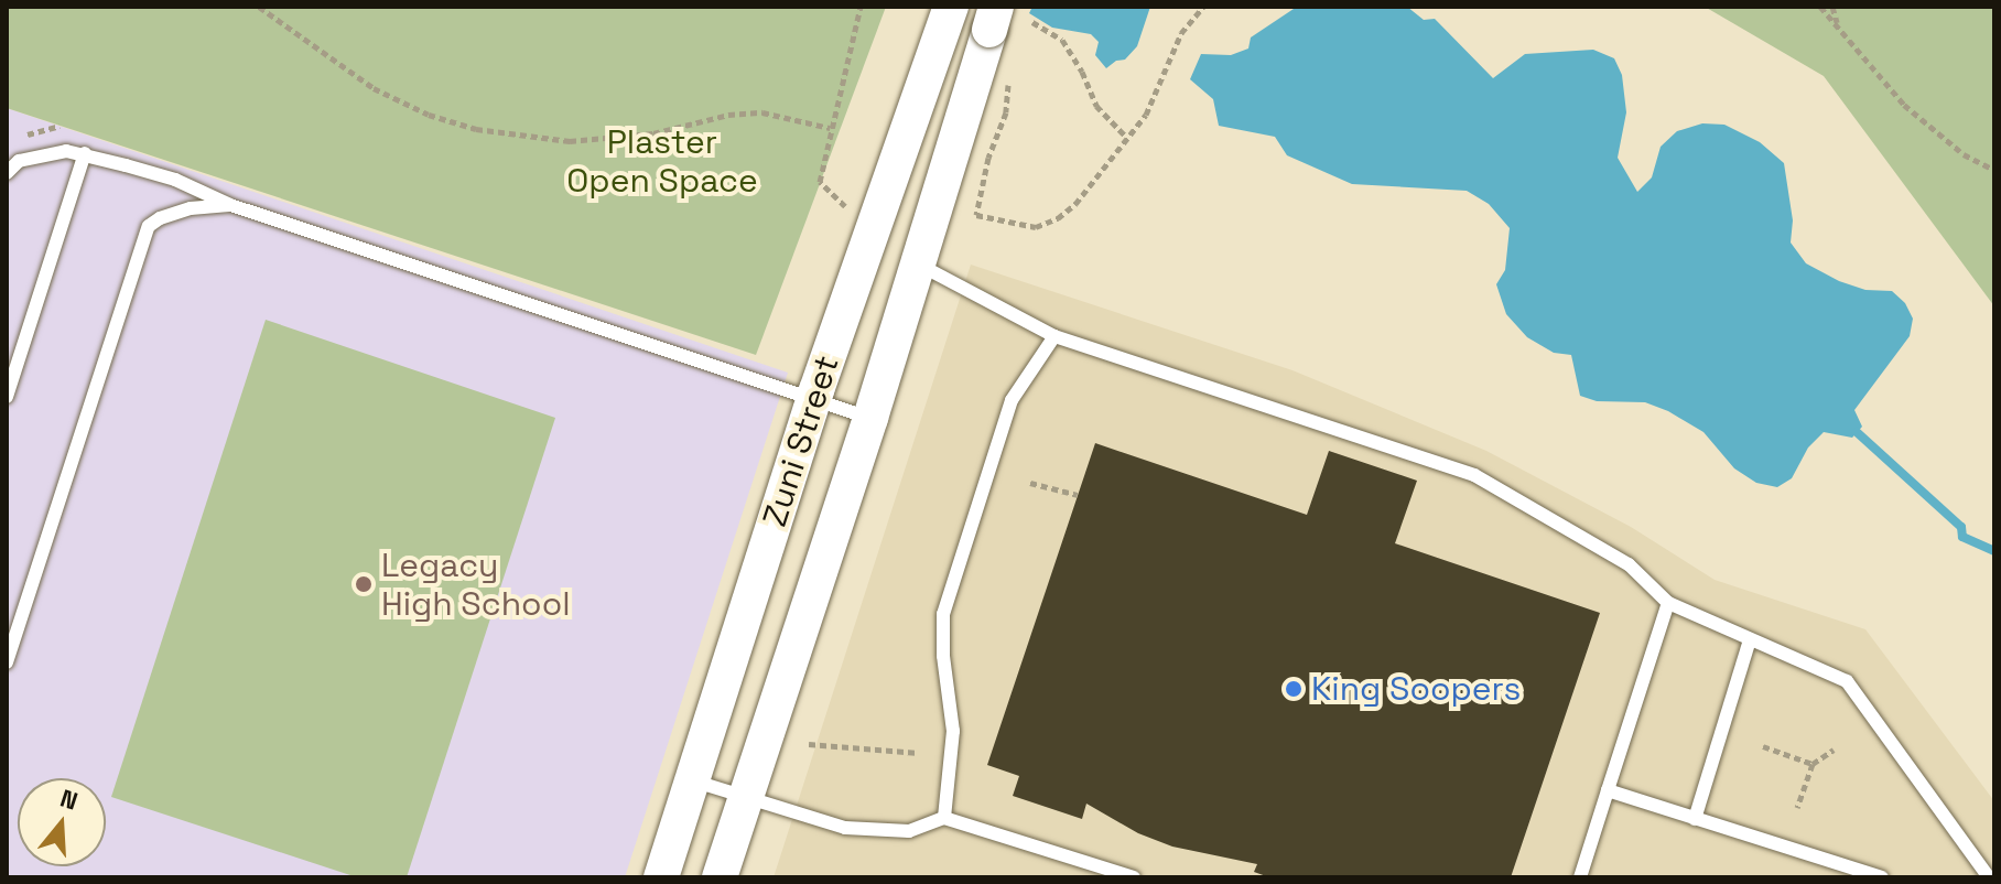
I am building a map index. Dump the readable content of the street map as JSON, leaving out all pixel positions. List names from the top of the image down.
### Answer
{
  "streets": {
    "main road": ["Zuni Street"]
  },
  "parks": ["Plaster Open Space"],
  "places": ["Legacy High School", "King Soopers"],
  "north": "top"
}
